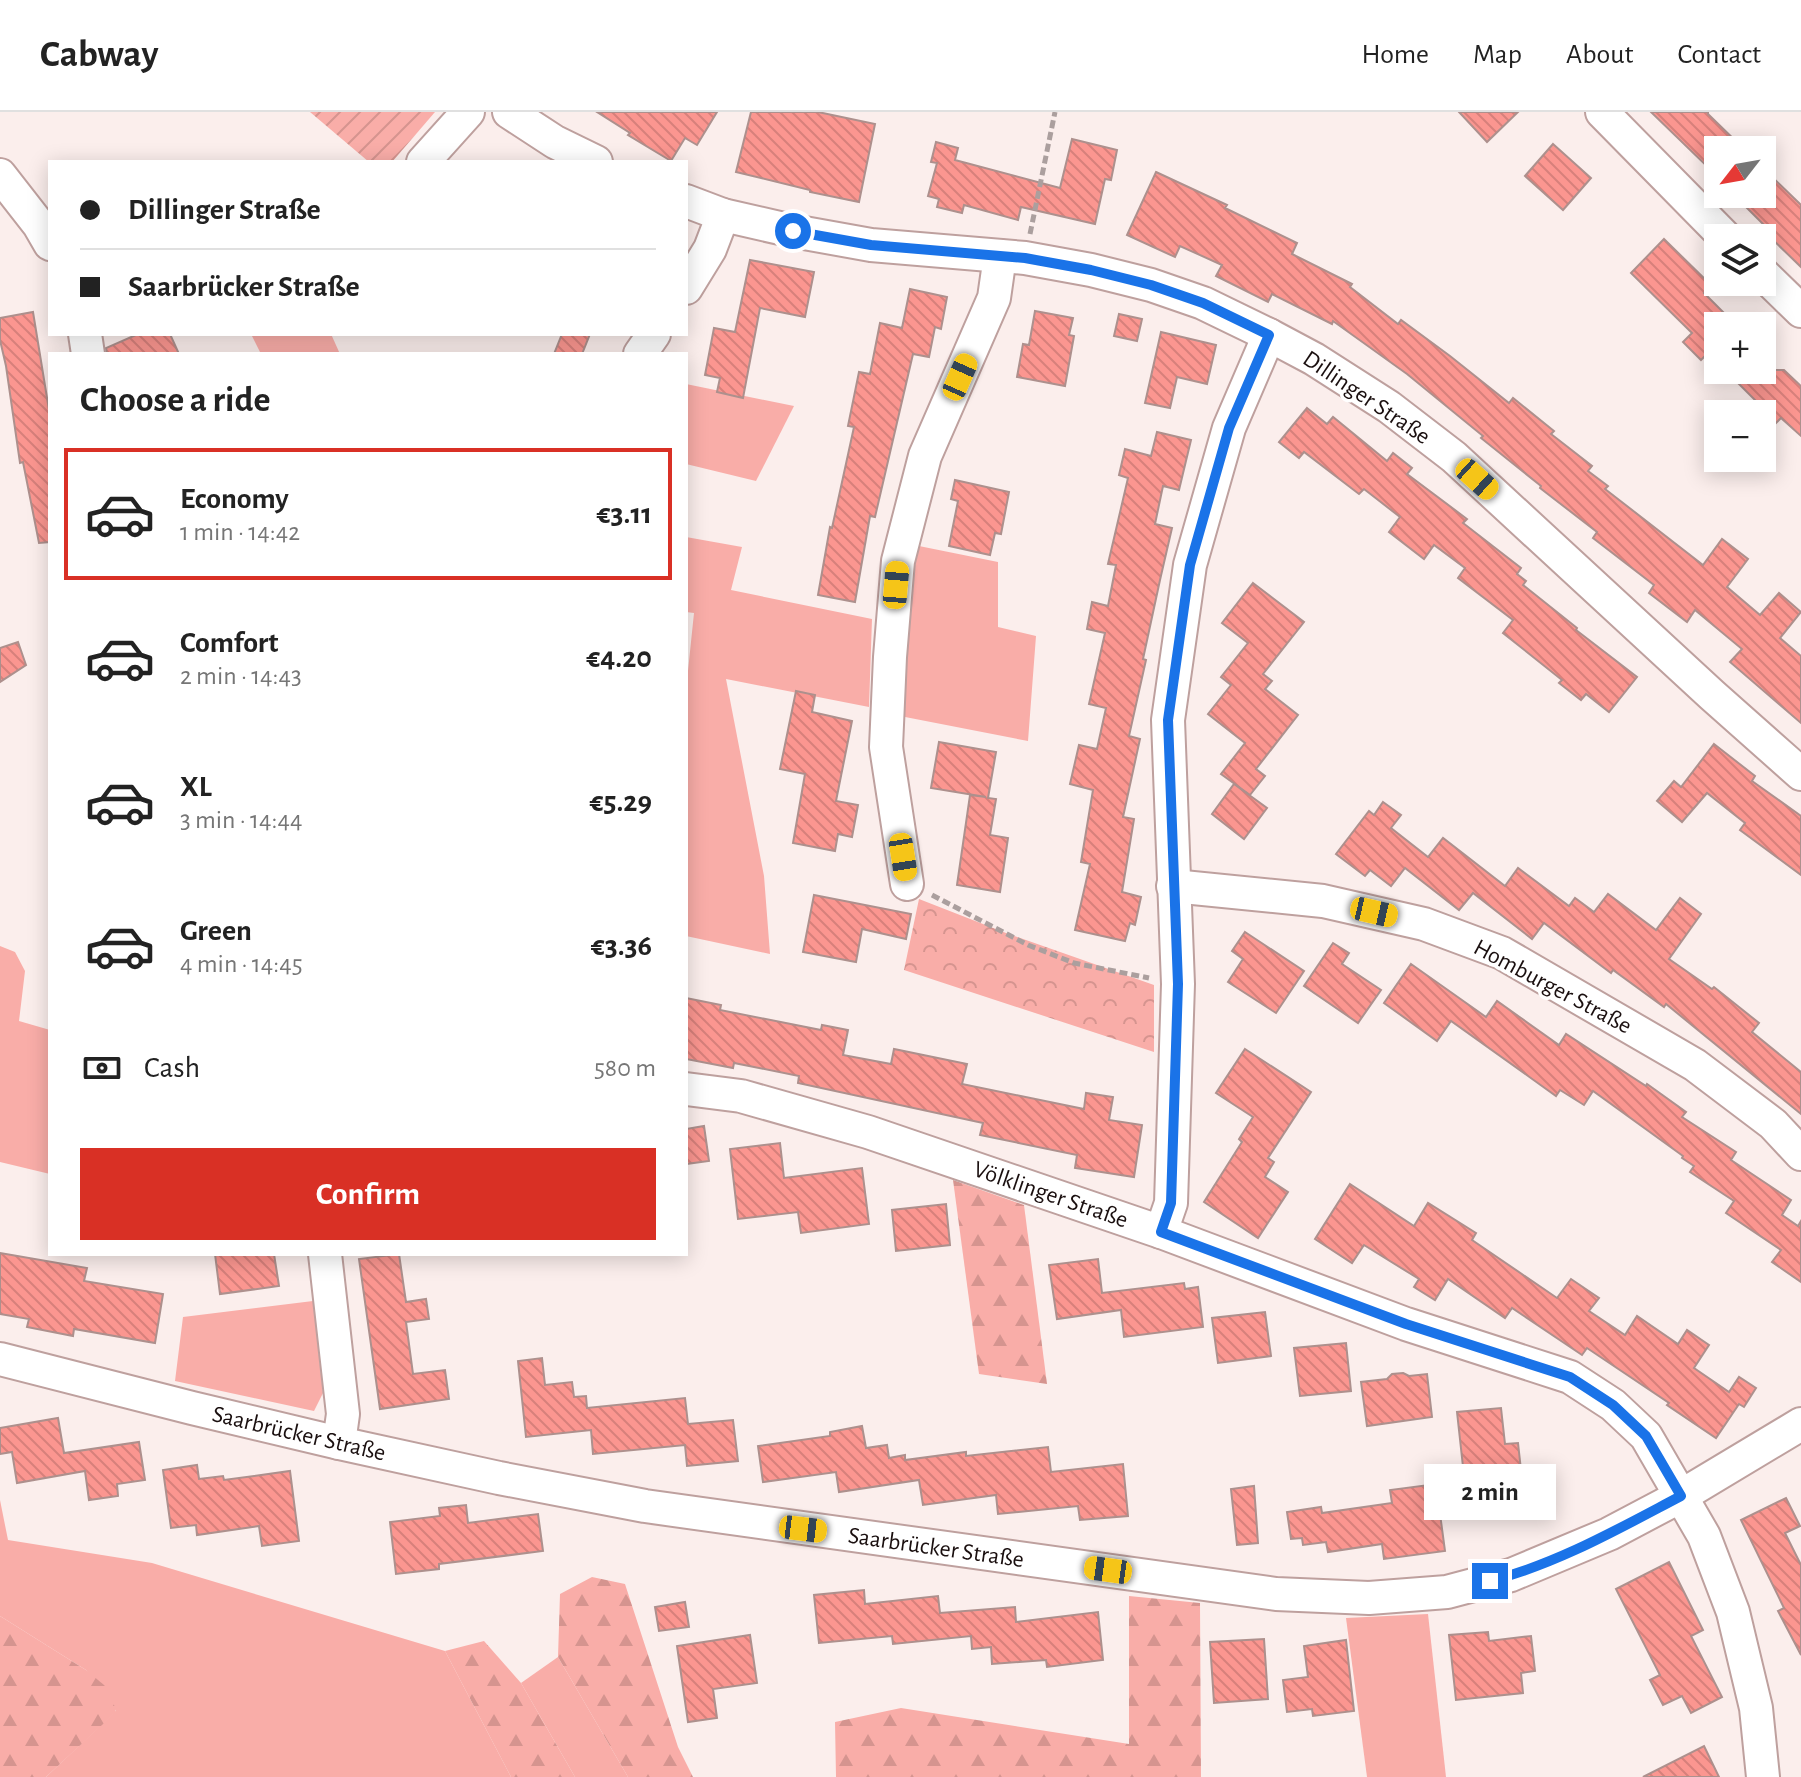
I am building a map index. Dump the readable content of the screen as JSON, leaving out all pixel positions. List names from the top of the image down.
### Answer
{
  "streets": {
    "street": [
      "Dillinger Straße",
      "Homburger Straße",
      "Völklinger Straße",
      "Saarbrücker Straße"
    ]
  },
  "crossings": [
    ["Völklinger Straße", "Saarbrücker Straße"]
  ],
  "north": "bottom left",
  "page": {
    "header": "Cabway",
    "nav": [
      "Home",
      "Map",
      "About",
      "Contact"
    ],
    "map_buttons": ["+", "−"],
    "banner": ["Dillinger Straße", "Saarbrücker Straße"],
    "heading": "Choose a ride",
    "list": [
      {
        "name": "Economy",
        "note": "1 min · 14:42",
        "value": "€3.11"
      },
      {
        "name": "Comfort",
        "note": "2 min · 14:43",
        "value": "€4.20"
      },
      {
        "name": "XL",
        "note": "3 min · 14:44",
        "value": "€5.29"
      },
      {
        "name": "Green",
        "note": "4 min · 14:45",
        "value": "€3.36"
      }
    ],
    "pay": ["Cash", "580 m"],
    "buttons": "Confirm",
    "bubble": "2 min"
  }
}
